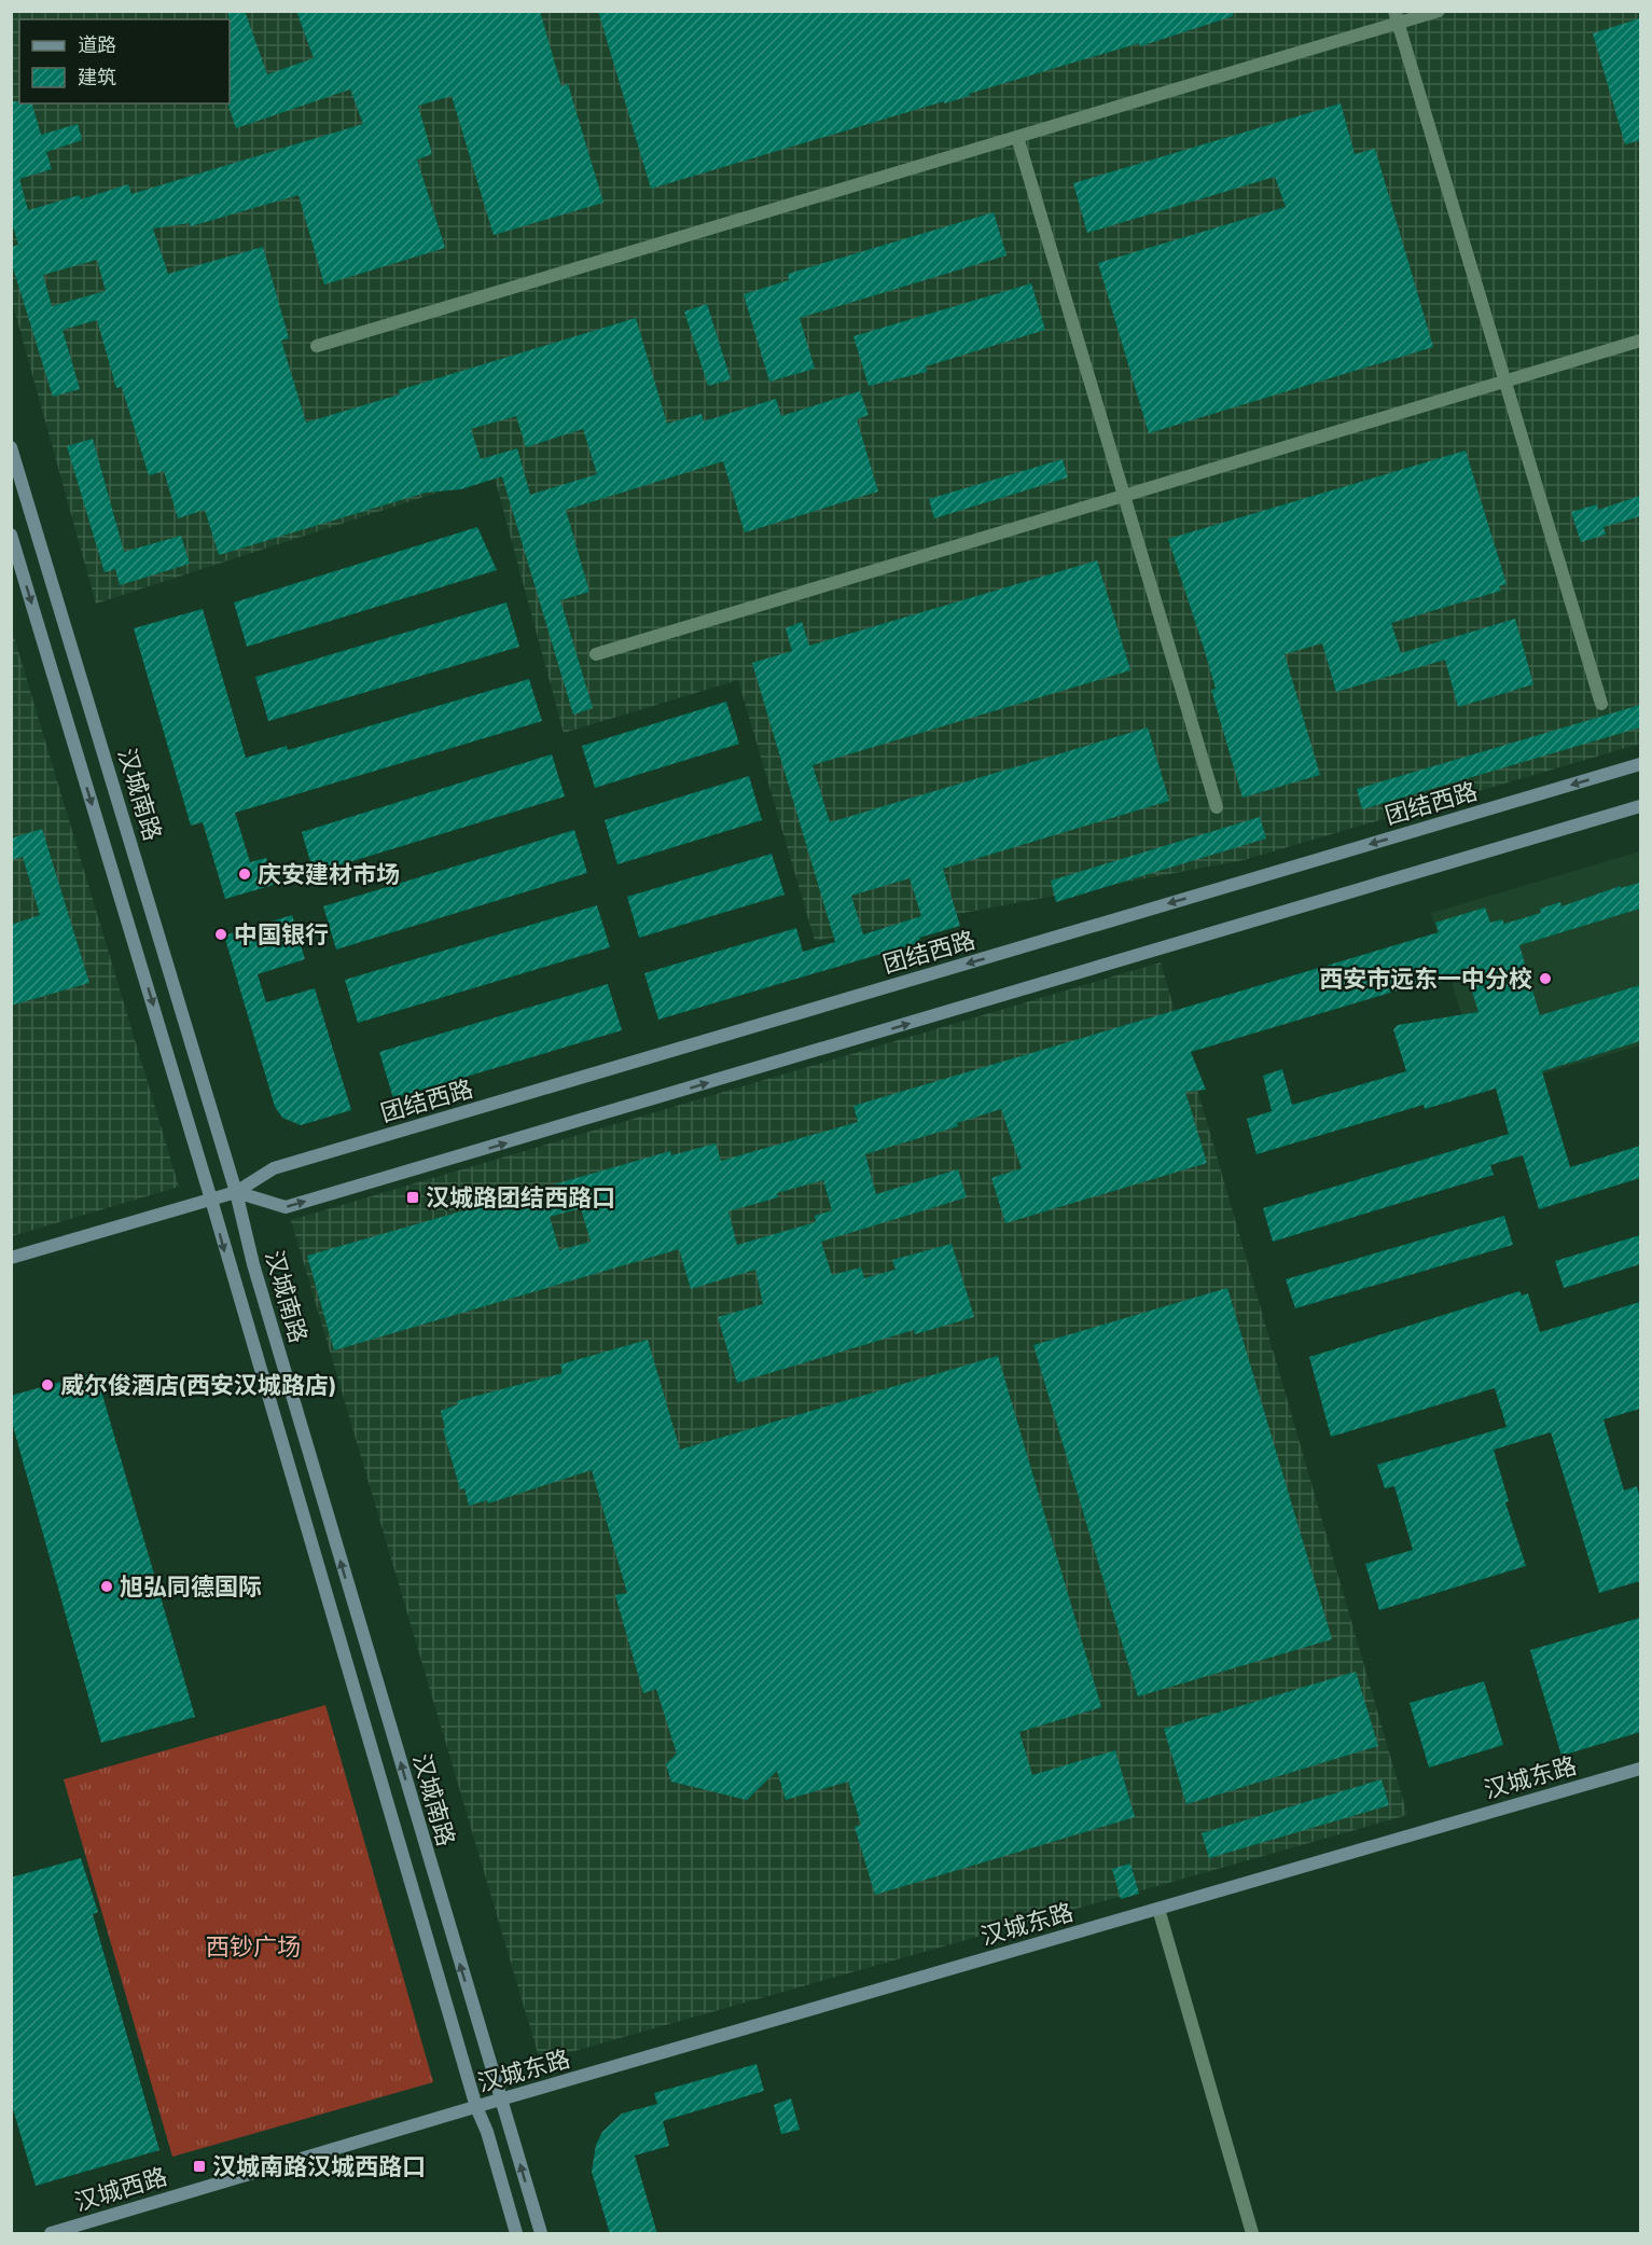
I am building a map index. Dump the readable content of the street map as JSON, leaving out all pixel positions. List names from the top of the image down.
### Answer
{
  "streets": {
    "street": [
      "汉城南路",
      "团结西路",
      "汉城东路",
      "汉城西路"
    ]
  },
  "crossings": [
    ["汉城南路", "团结西路"],
    ["汉城南路", "汉城东路"],
    ["汉城东路", "汉城西路"]
  ],
  "parks": ["西钞广场"],
  "places": {
    "other": [
      "庆安建材市场",
      "中国银行",
      "西安市远东一中分校",
      "威尔俊酒店(西安汉城路店)",
      "旭弘同德国际"
    ],
    "transit": ["汉城路团结西路口", "汉城南路汉城西路口"]
  },
  "legend": ["道路", "建筑"]
}
